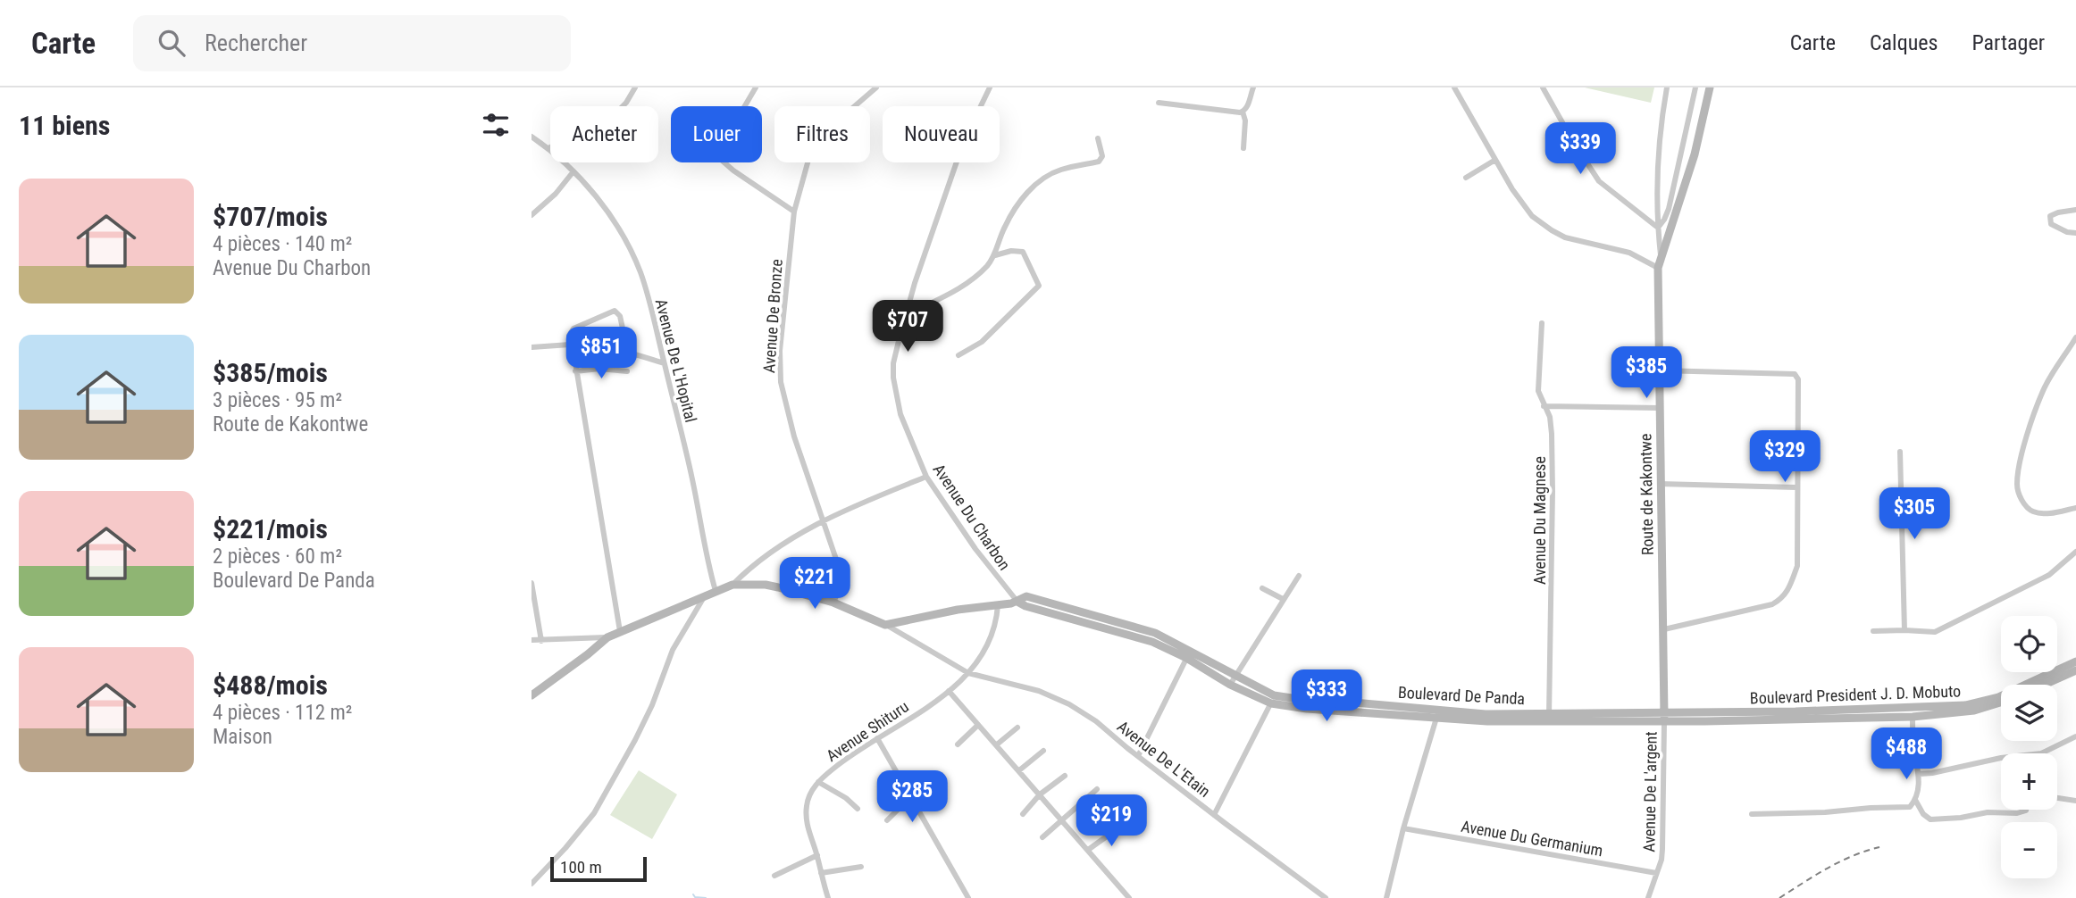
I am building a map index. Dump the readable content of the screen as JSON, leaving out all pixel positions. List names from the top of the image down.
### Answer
{
  "streets": {
    "street": [
      "Avenue De Bronze",
      "Avenue De L'Hopital",
      "Route de Kakontwe",
      "Avenue Du Charbon",
      "Avenue Du Magnese",
      "Boulevard President J. D. Mobuto",
      "Boulevard De Panda",
      "Avenue Shituru",
      "Avenue De L'Etain",
      "Avenue De L'argent",
      "Avenue Du Germanium"
    ]
  },
  "crossings": [
    ["Route de Kakontwe", "Boulevard President J. D. Mobuto"],
    ["Route de Kakontwe", "Boulevard De Panda"],
    ["Route de Kakontwe", "Avenue De L'argent"],
    ["Avenue Du Charbon", "Boulevard De Panda"],
    ["Avenue Du Magnese", "Boulevard De Panda"],
    ["Boulevard President J. D. Mobuto", "Boulevard De Panda"],
    ["Boulevard President J. D. Mobuto", "Avenue De L'argent"],
    ["Boulevard De Panda", "Avenue Shituru"],
    ["Boulevard De Panda", "Avenue De L'Etain"],
    ["Boulevard De Panda", "Avenue De L'argent"],
    ["Avenue Shituru", "Avenue De L'Etain"],
    ["Avenue De L'argent", "Avenue Du Germanium"]
  ],
  "scale_bar": "100 m",
  "page": {
    "header": "Carte",
    "search": "Rechercher",
    "nav": ["Carte", "Calques", "Partager"],
    "heading": "11 biens",
    "chip": [
      "Acheter",
      "Louer",
      "Filtres",
      "Nouveau"
    ],
    "price": [
      "$339",
      "$707",
      "$851",
      "$385",
      "$329",
      "$305",
      "$221",
      "$333",
      "$488",
      "$285",
      "$219"
    ],
    "list": [
      {
        "name": "$707/mois",
        "note": "4 pièces · 140 m² · Avenue Du Charbon"
      },
      {
        "name": "$385/mois",
        "note": "3 pièces · 95 m² · Route de Kakontwe"
      },
      {
        "name": "$221/mois",
        "note": "2 pièces · 60 m² · Boulevard De Panda"
      },
      {
        "name": "$488/mois",
        "note": "4 pièces · 112 m² · Maison"
      }
    ],
    "map_buttons": ["+", "−"],
    "scale": "100 m"
  }
}
